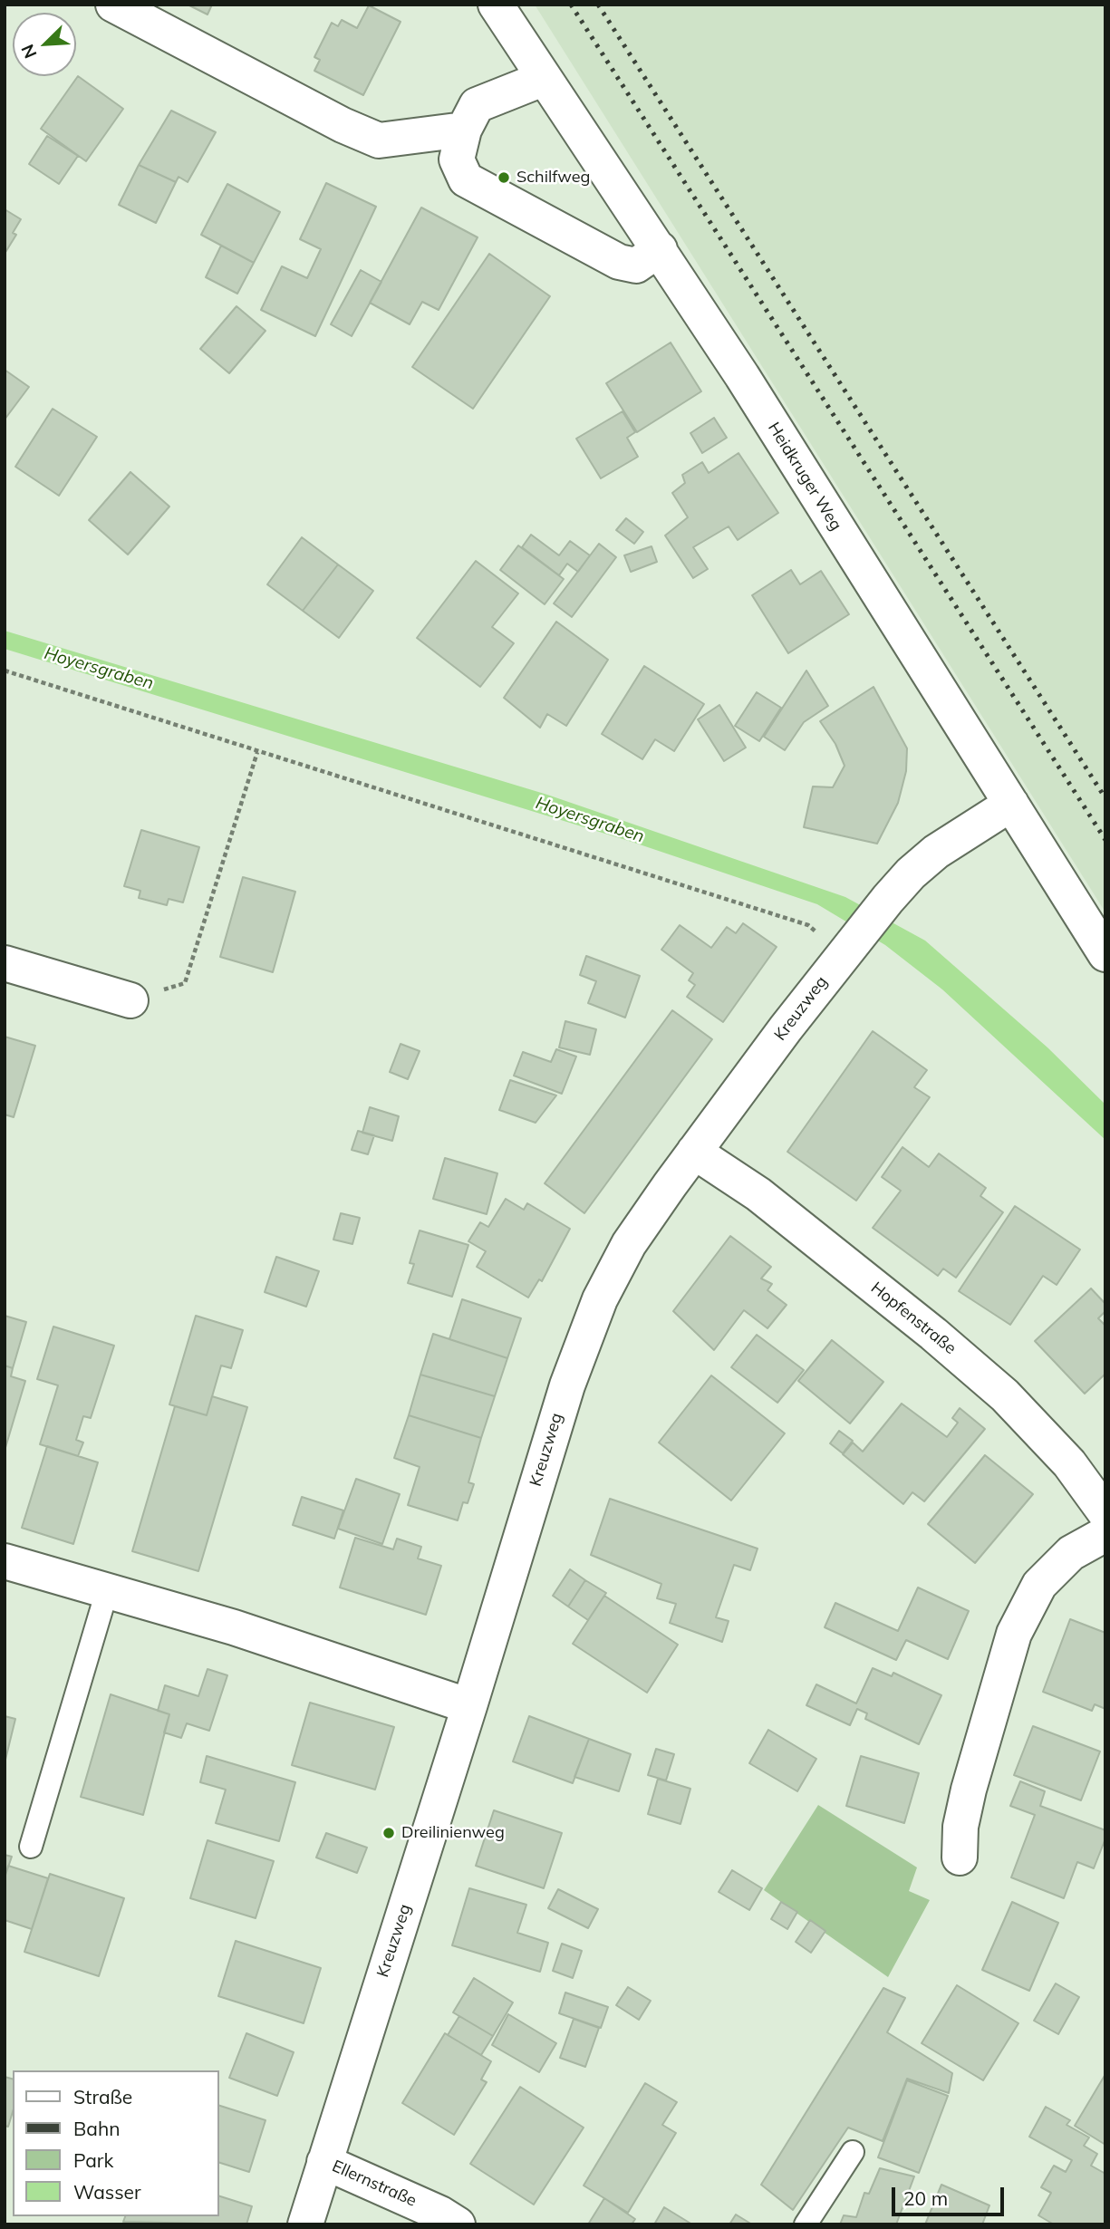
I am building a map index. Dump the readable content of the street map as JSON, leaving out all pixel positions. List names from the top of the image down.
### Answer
{
  "streets": {
    "street": [
      "Heidkruger Weg",
      "Kreuzweg",
      "Hopfenstraße",
      "Ellernstraße"
    ]
  },
  "crossings": [
    ["Heidkruger Weg", "Kreuzweg"],
    ["Kreuzweg", "Hopfenstraße"],
    ["Kreuzweg", "Ellernstraße"]
  ],
  "water": ["Hoyersgraben"],
  "places": ["Schilfweg", "Dreilinienweg"],
  "legend": [
    "Straße",
    "Bahn",
    "Park",
    "Wasser"
  ],
  "scale_bar": "20 m",
  "north": "bottom left"
}
